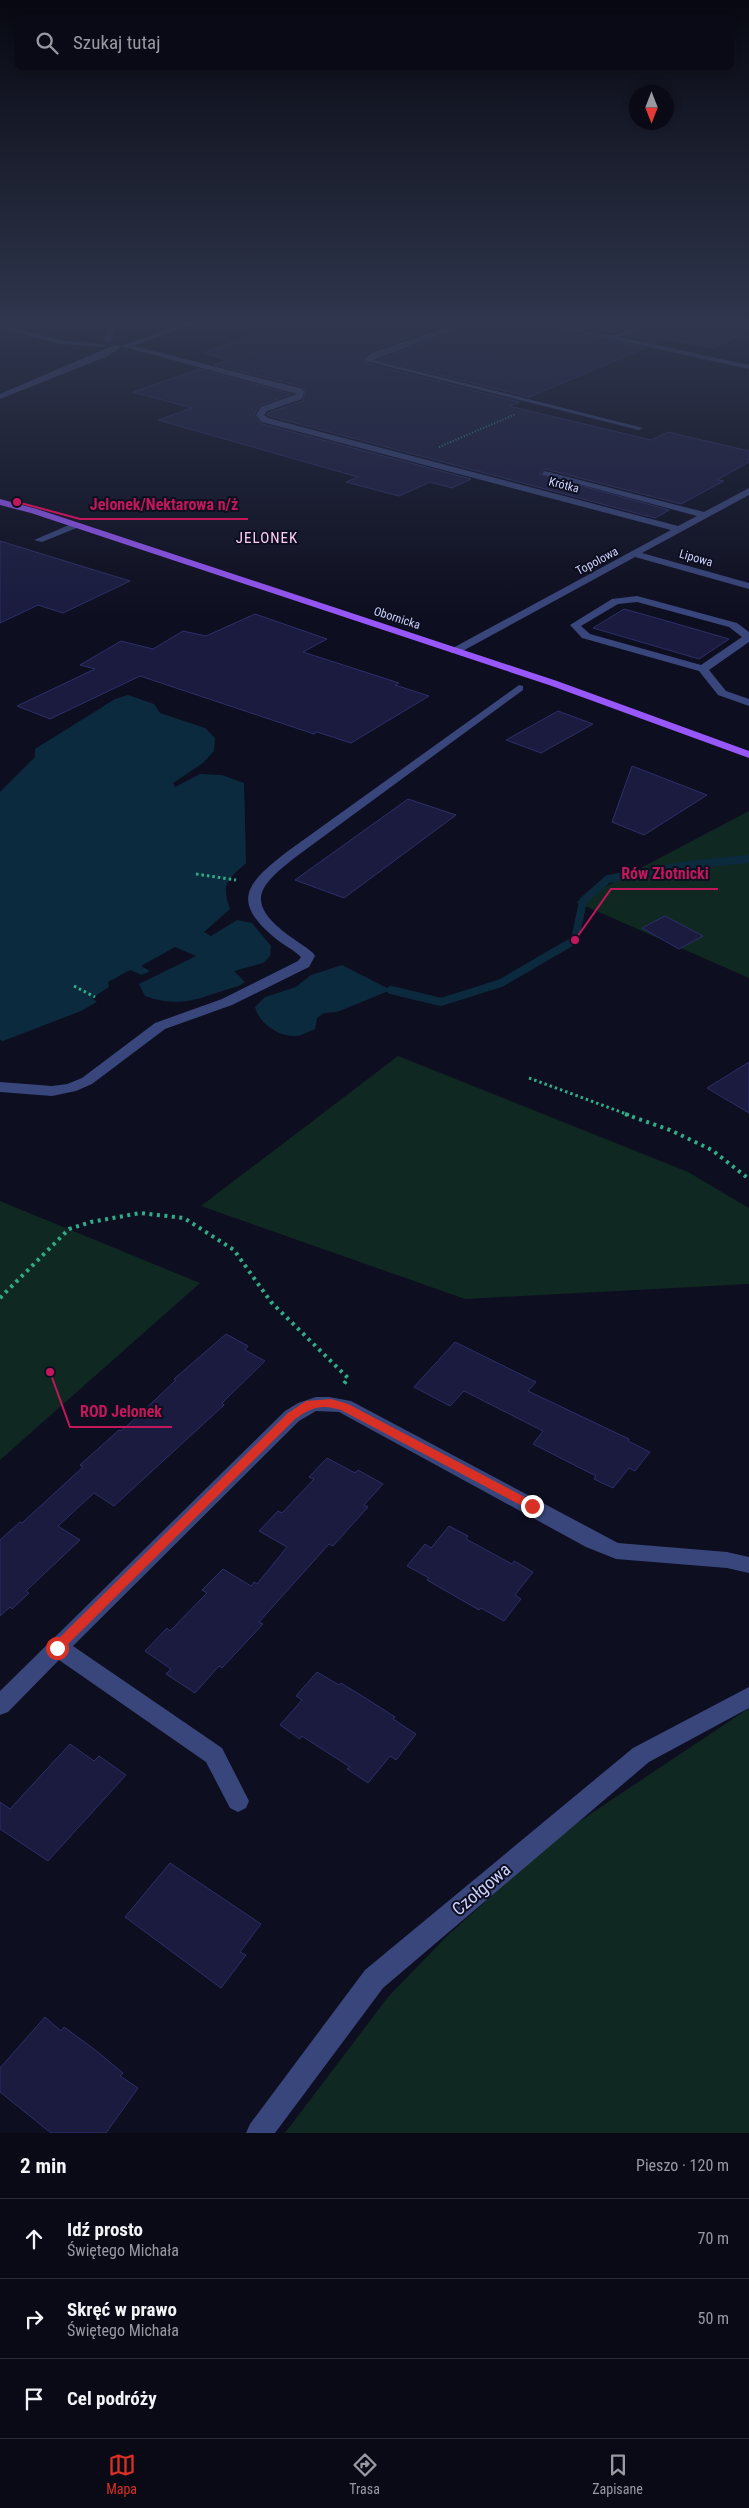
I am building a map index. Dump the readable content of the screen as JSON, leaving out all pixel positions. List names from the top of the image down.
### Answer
{
  "streets": {
    "main road": ["Obornicka"],
    "street": [
      "Krótka",
      "Lipowa",
      "Topolowa",
      "Czołgowa"
    ]
  },
  "crossings": [
    ["Krótka", "Topolowa"],
    ["Lipowa", "Topolowa"],
    ["Topolowa", "Obornicka"]
  ],
  "districts": ["JELONEK"],
  "places": ["Jelonek/Nektarowa n/ż", "Rów Złotnicki", "ROD Jelonek"],
  "north": "bottom",
  "page": {
    "search": "Szukaj tutaj",
    "heading": ["2 min", "Pieszo · 120 m"],
    "list": [
      ["Idź prosto", "Świętego Michała", "70 m"],
      ["Skręć w prawo", "Świętego Michała", "50 m"],
      "Cel podróży"
    ],
    "nav": ["Mapa", "Trasa", "Zapisane"]
  }
}
